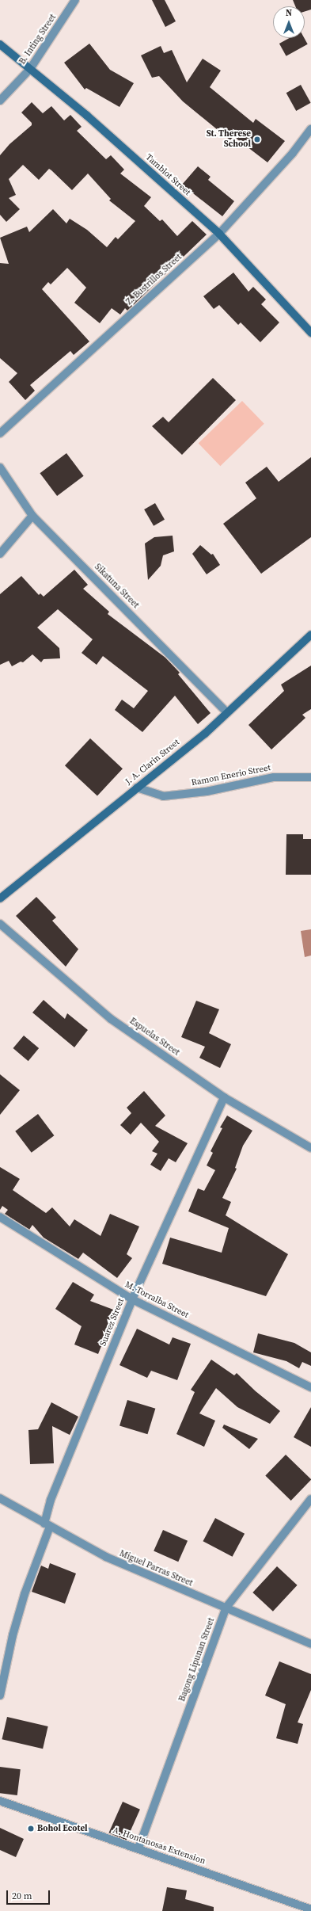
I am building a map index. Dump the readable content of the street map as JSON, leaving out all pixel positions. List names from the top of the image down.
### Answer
{
  "streets": {
    "main road": ["Tamblot Street", "J. A. Clarin Street"],
    "street": [
      "B. Inting Street",
      "Z. Bustrillos Street",
      "Sikatuna Street",
      "Ramon Enerio Street",
      "Espuelas Street",
      "M. Torralba Street",
      "Suarez Street",
      "Miguel Parras Street",
      "Bagong Lipunan Street",
      "A. Hontanosas Extension"
    ]
  },
  "crossings": [
    ["B. Inting Street", "Tamblot Street"],
    ["Tamblot Street", "Z. Bustrillos Street"],
    ["Sikatuna Street", "J. A. Clarin Street"],
    ["J. A. Clarin Street", "Ramon Enerio Street"],
    ["Espuelas Street", "Suarez Street"],
    ["M. Torralba Street", "Suarez Street"],
    ["Suarez Street", "Miguel Parras Street"],
    ["Miguel Parras Street", "Bagong Lipunan Street"],
    ["Bagong Lipunan Street", "A. Hontanosas Extension"]
  ],
  "places": ["St. Therese School", "Bohol Ecotel"],
  "scale_bar": "20 m",
  "north": "top"
}
